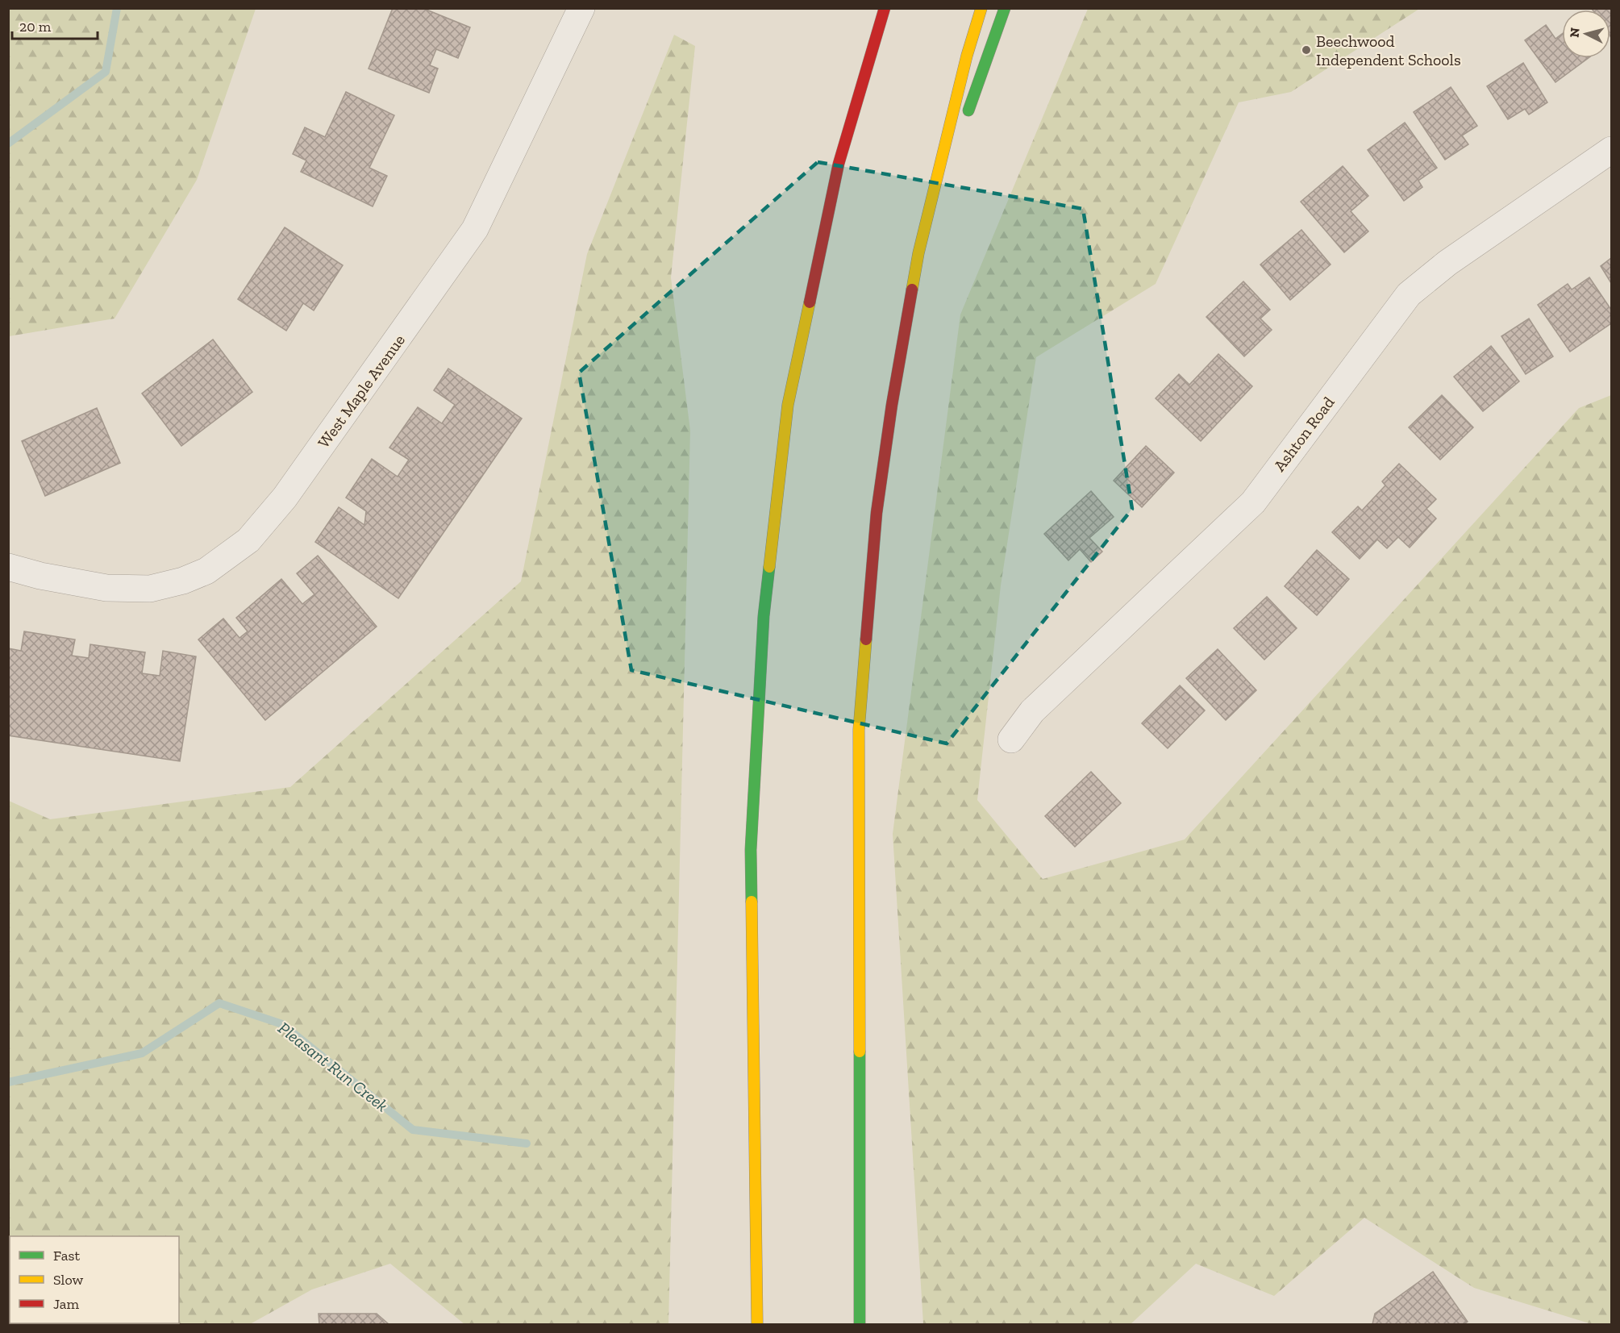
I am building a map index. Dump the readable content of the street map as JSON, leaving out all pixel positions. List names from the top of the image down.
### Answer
{
  "streets": {
    "street": ["West Maple Avenue", "Ashton Road"]
  },
  "water": ["Pleasant Run Creek"],
  "places": ["Beechwood Independent Schools"],
  "legend": ["Fast", "Slow", "Jam"],
  "scale_bar": "20 m",
  "north": "left"
}
